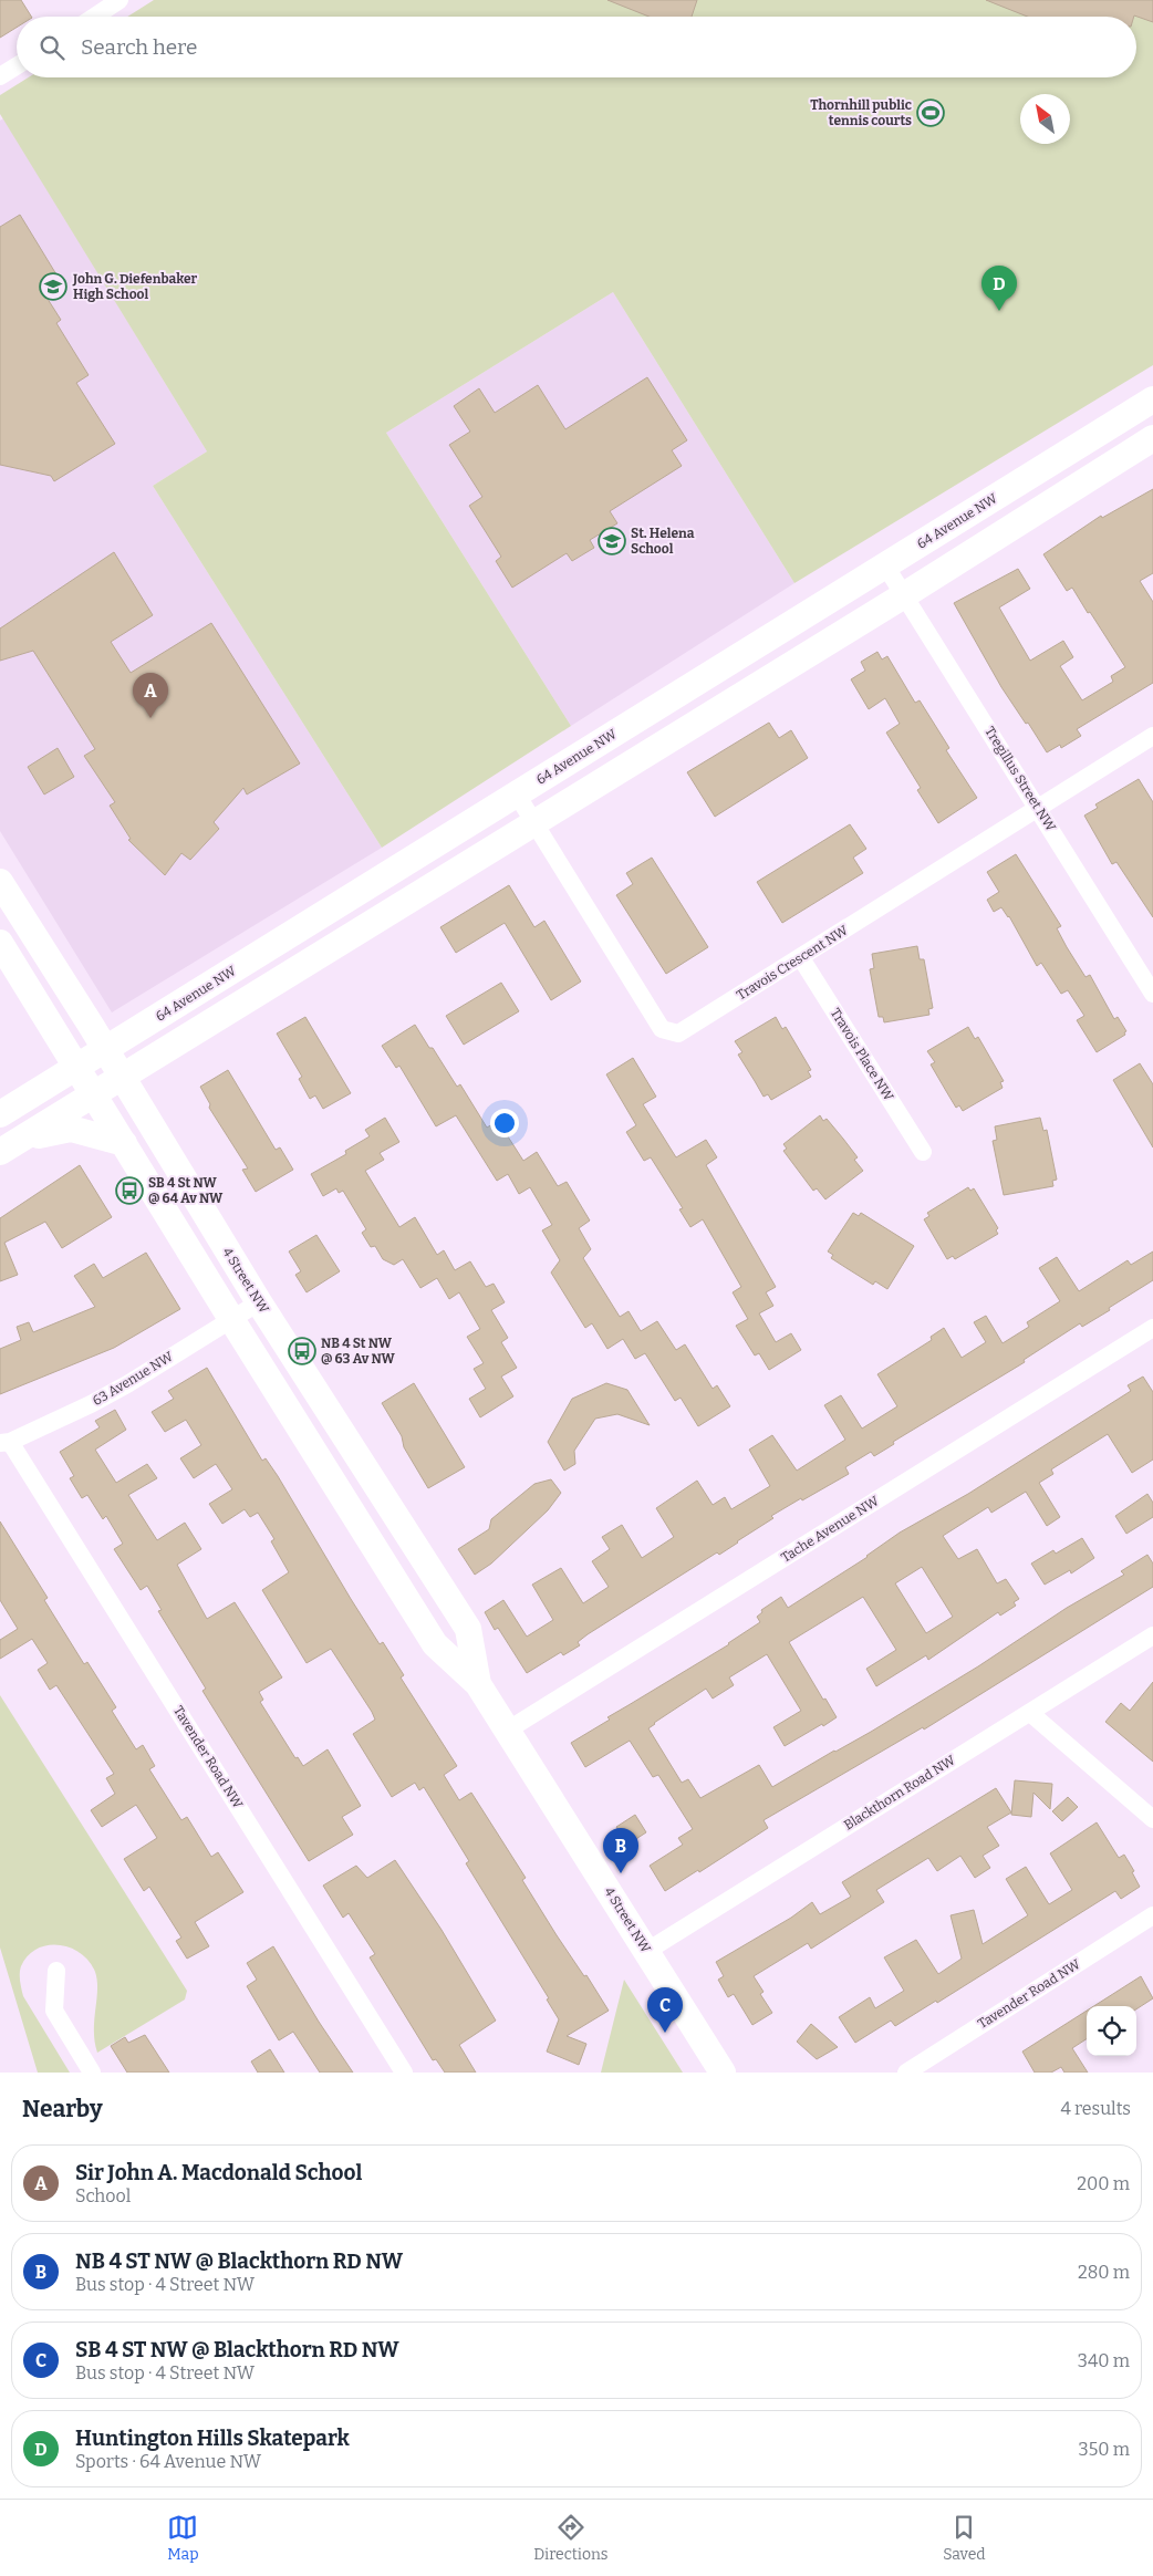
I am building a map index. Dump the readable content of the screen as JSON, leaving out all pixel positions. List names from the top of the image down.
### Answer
{
  "streets": {
    "main road": ["64 Avenue NW", "4 Street NW"],
    "street": [
      "Tregillus Street NW",
      "Travois Crescent NW",
      "Travois Place NW",
      "63 Avenue NW",
      "Tache Avenue NW",
      "Tavender Road NW",
      "Blackthorn Road NW"
    ]
  },
  "crossings": [
    ["64 Avenue NW", "Tregillus Street NW"],
    ["64 Avenue NW", "Travois Crescent NW"],
    ["64 Avenue NW", "4 Street NW"],
    ["Tregillus Street NW", "Travois Crescent NW"],
    ["Travois Crescent NW", "Travois Place NW"],
    ["4 Street NW", "63 Avenue NW"],
    ["4 Street NW", "Tache Avenue NW"],
    ["4 Street NW", "Blackthorn Road NW"],
    ["63 Avenue NW", "Tavender Road NW"]
  ],
  "places": {
    "sports": ["Thornhill public tennis courts"],
    "school or university": ["John G. Diefenbaker High School", "St. Helena School"],
    "bus stop": ["SB 4 St NW @ 64 Av NW", "NB 4 St NW @ 63 Av NW"]
  },
  "north": "top left",
  "page": {
    "search": "Search here",
    "pins": [
      "D",
      "A",
      "B",
      "C"
    ],
    "heading": ["Nearby", "4 results"],
    "list": [
      {
        "mark": "A",
        "name": "Sir John A. Macdonald School",
        "note": "School",
        "value": "200 m"
      },
      {
        "mark": "B",
        "name": "NB 4 ST NW @ Blackthorn RD NW",
        "note": "Bus stop · 4 Street NW",
        "value": "280 m"
      },
      {
        "mark": "C",
        "name": "SB 4 ST NW @ Blackthorn RD NW",
        "note": "Bus stop · 4 Street NW",
        "value": "340 m"
      },
      {
        "mark": "D",
        "name": "Huntington Hills Skatepark",
        "note": "Sports · 64 Avenue NW",
        "value": "350 m"
      }
    ],
    "nav": ["Map", "Directions", "Saved"]
  }
}
